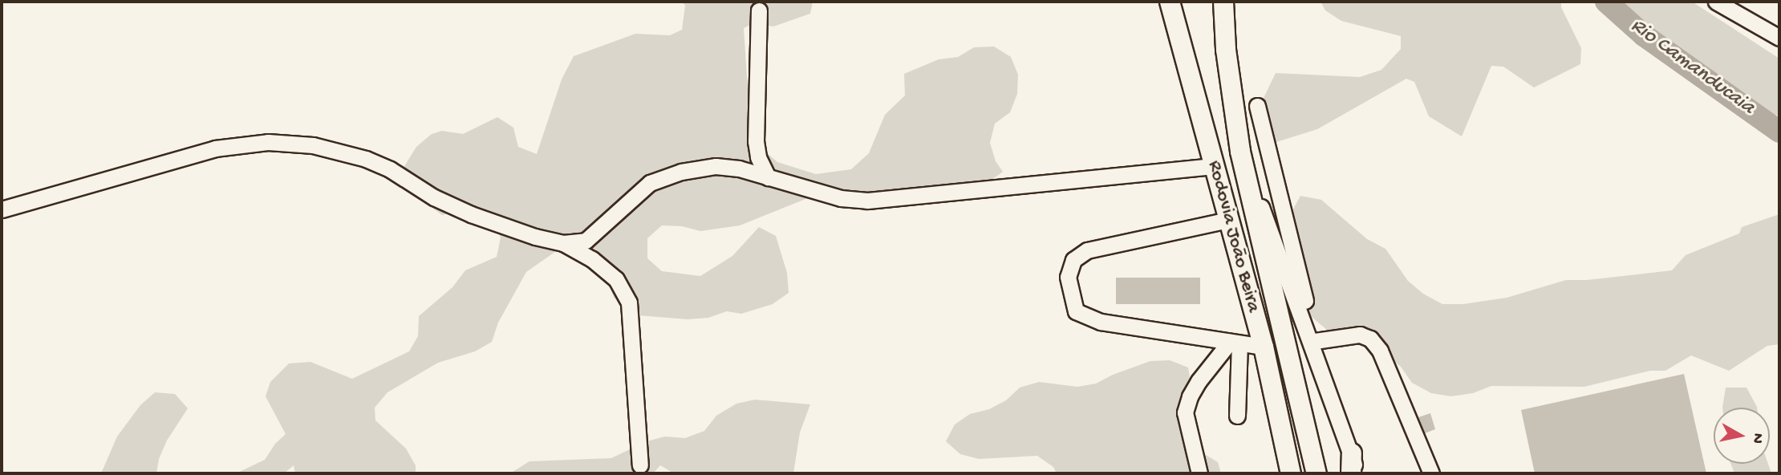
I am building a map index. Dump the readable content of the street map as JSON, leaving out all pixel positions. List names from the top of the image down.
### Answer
{
  "streets": {
    "main road": ["Rodovia João Beira"]
  },
  "water": ["Rio Camanducaia"],
  "north": "right"
}
